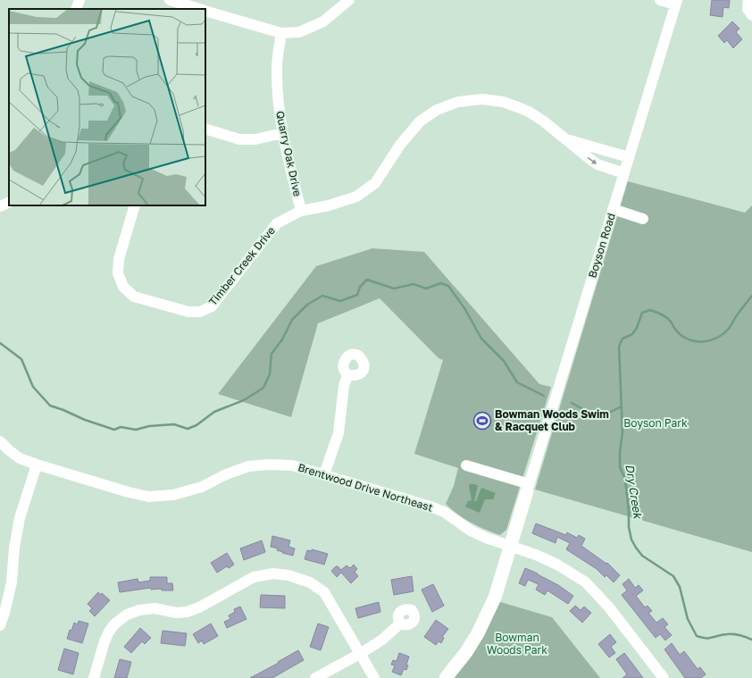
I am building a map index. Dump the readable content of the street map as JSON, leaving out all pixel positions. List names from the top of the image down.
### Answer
{
  "streets": {
    "street": [
      "Quarry Oak Drive",
      "Boyson Road",
      "Timber Creek Drive",
      "Brentwood Drive Northeast"
    ]
  },
  "crossings": [
    ["Quarry Oak Drive", "Timber Creek Drive"],
    ["Boyson Road", "Timber Creek Drive"]
  ],
  "water": ["Dry Creek"],
  "parks": ["Boyson Park", "Bowman Woods Park"],
  "places": {
    "sports": ["Bowman Woods Swim & Racquet Club"]
  }
}
